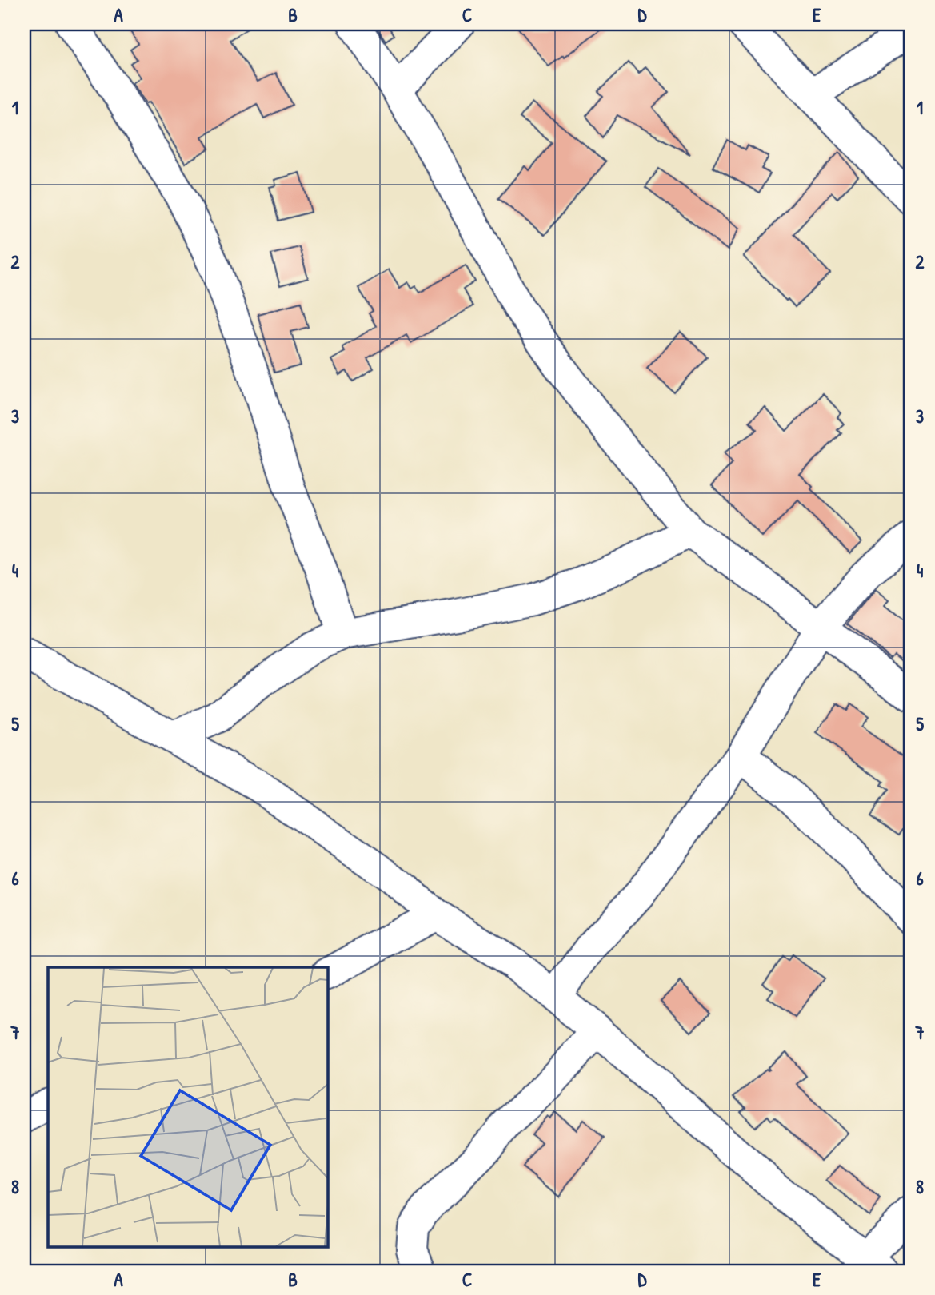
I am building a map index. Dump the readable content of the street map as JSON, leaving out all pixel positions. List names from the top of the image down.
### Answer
{
  "grid": {
    "columns": [
      "A",
      "B",
      "C",
      "D",
      "E"
    ],
    "rows": [
      "1",
      "2",
      "3",
      "4",
      "5",
      "6",
      "7",
      "8"
    ]
  }
}
